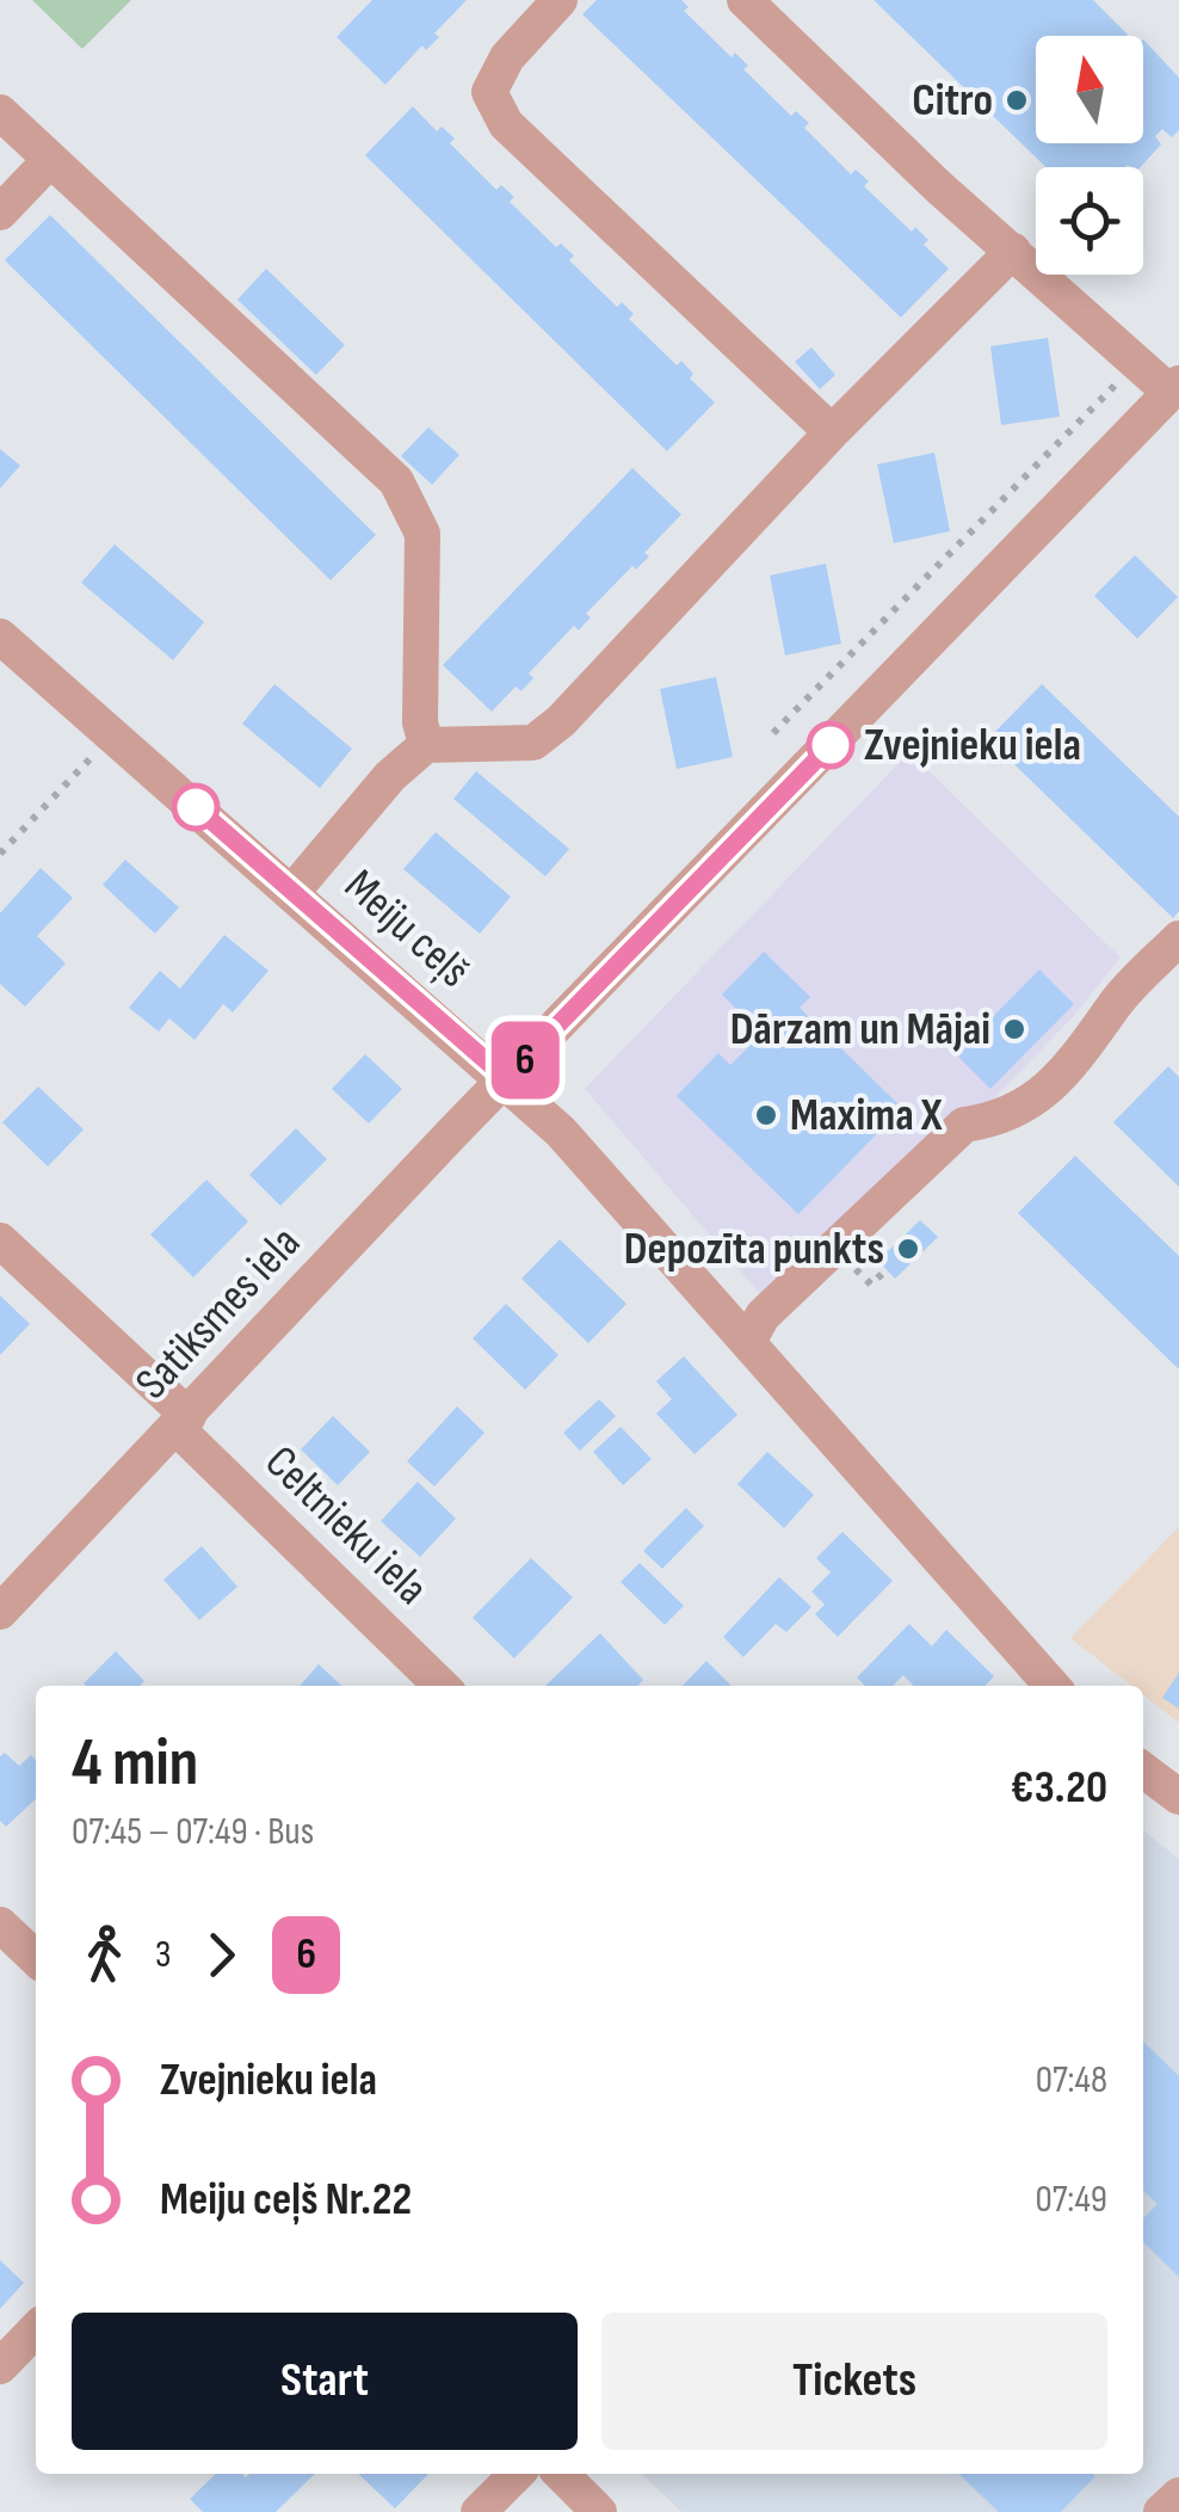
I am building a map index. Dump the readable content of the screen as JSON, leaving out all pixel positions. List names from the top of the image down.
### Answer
{
  "streets": {
    "street": ["Meiju ceļš", "Satiksmes iela", "Celtnieku iela"]
  },
  "crossings": [
    ["Meiju ceļš", "Satiksmes iela"],
    ["Satiksmes iela", "Celtnieku iela"]
  ],
  "places": [
    "Citro",
    "Zvejnieku iela",
    "Dārzam un Mājai",
    "Maxima X",
    "Depozīta punkts"
  ],
  "lines": ["bus line 6"],
  "north": "top",
  "page": {
    "on_map": "6",
    "heading": ["4 min", "07:45 – 07:49 · Bus", "€3.20"],
    "legs": ["3", "6"],
    "list": [
      {
        "name": "Zvejnieku iela",
        "value": "07:48"
      },
      {
        "name": "Meiju ceļš Nr.22",
        "value": "07:49"
      }
    ],
    "buttons": ["Start", "Tickets"]
  }
}
